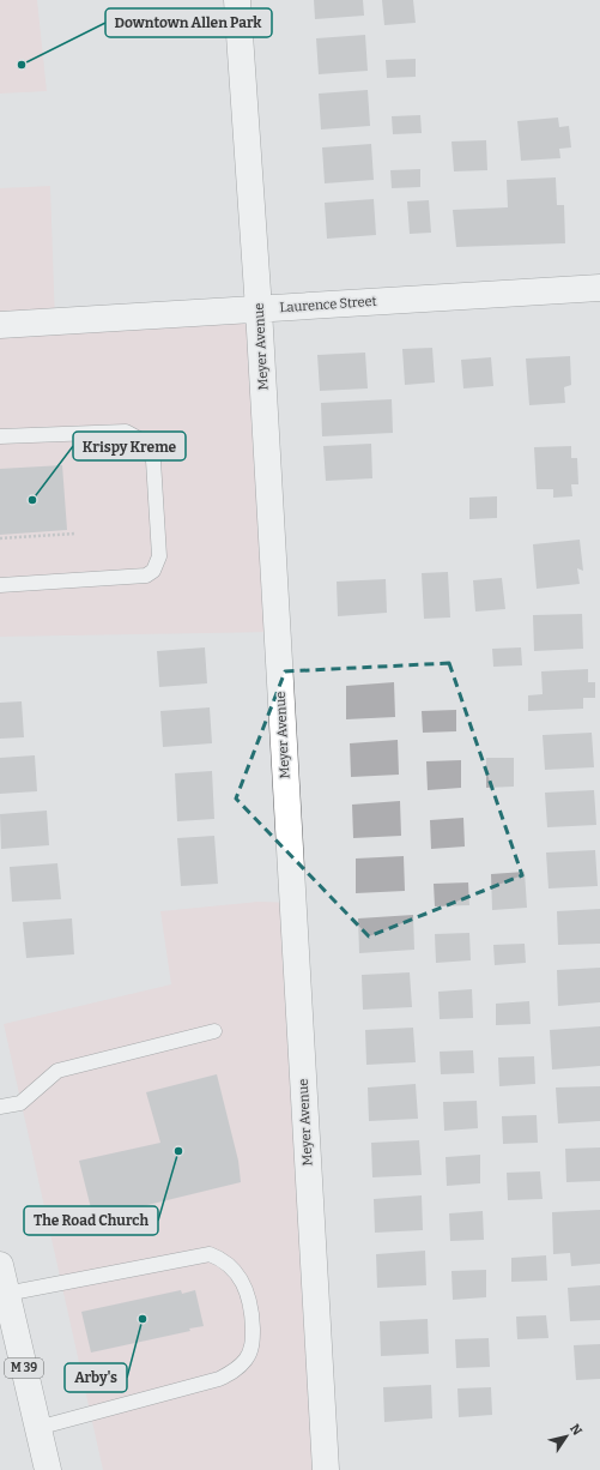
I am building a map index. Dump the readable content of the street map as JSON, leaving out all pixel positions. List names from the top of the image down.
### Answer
{
  "streets": {
    "main road": ["Laurence Street", "Meyer Avenue", "M 39"]
  },
  "crossings": [
    ["Laurence Street", "Meyer Avenue"]
  ],
  "places": [
    "Downtown Allen Park",
    "Krispy Kreme",
    "The Road Church",
    "Arby's"
  ],
  "north": "top right"
}
